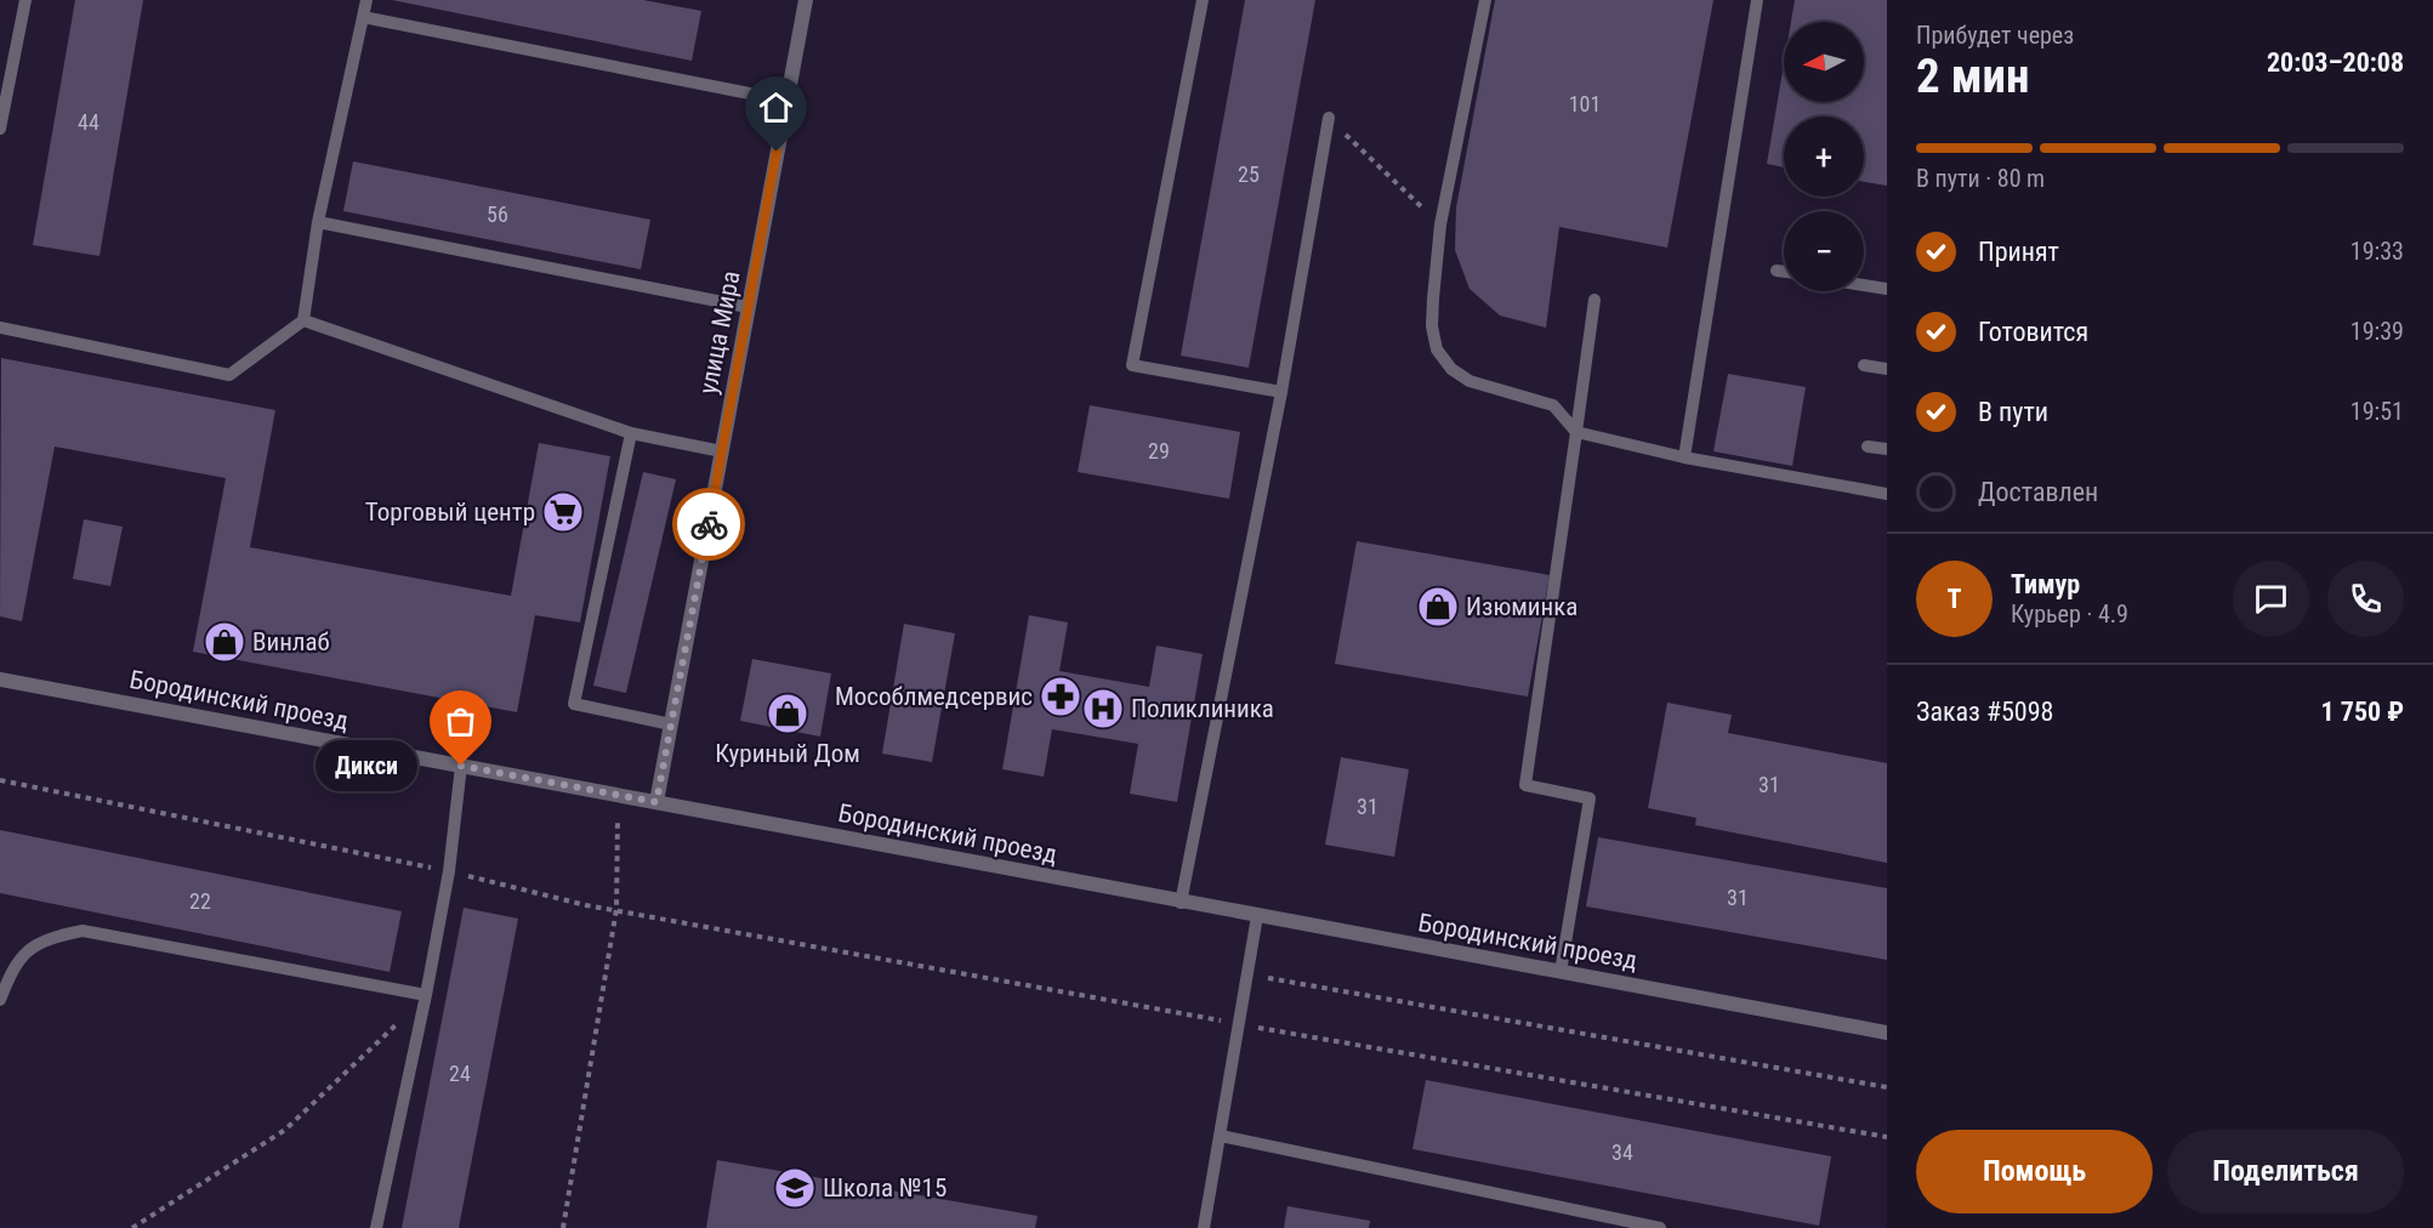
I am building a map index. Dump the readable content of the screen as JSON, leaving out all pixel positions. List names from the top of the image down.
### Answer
{
  "streets": {
    "street": ["улица Мира", "Бородинский проезд"]
  },
  "crossings": [
    ["улица Мира", "Бородинский проезд"]
  ],
  "places": {
    "supermarket": ["Торговый центр"],
    "shop": ["Изюминка", "Винлаб", "Куриный Дом"],
    "pharmacy": ["Мособлмедсервис"],
    "hospital": ["Поликлиника"],
    "other": ["Дикси"],
    "school or university": ["Школа №15"]
  },
  "house_numbers": [
    "101",
    "44",
    "25",
    "56",
    "29",
    "31",
    "31",
    "31",
    "22",
    "24",
    "34"
  ],
  "north": "left",
  "page": {
    "heading": ["2 мин", "Прибудет через", "20:03–20:08"],
    "panel": [
      "Тимур",
      "Курьер · 4.9",
      "Заказ #5098",
      "1 750 ₽"
    ],
    "map_buttons": ["+", "−"],
    "bar": "В пути · 80 m",
    "list": [
      ["Принят", "19:33"],
      ["Готовится", "19:39"],
      ["В пути", "19:51"],
      "Доставлен"
    ],
    "round": "Т",
    "bubble": "Дикси",
    "buttons": ["Помощь", "Поделиться"]
  }
}
